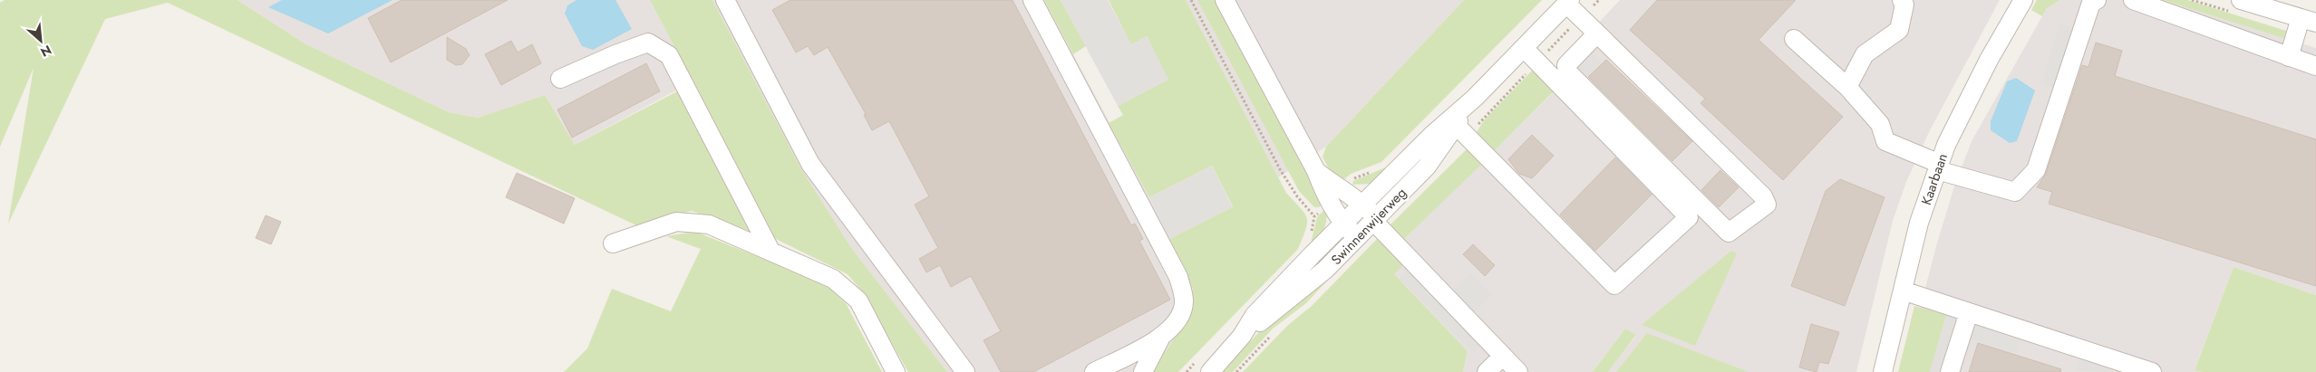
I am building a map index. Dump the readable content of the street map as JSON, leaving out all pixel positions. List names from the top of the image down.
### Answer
{
  "streets": {
    "street": ["Kaarbaan", "Swinnenwijerweg"]
  },
  "north": "bottom right"
}
